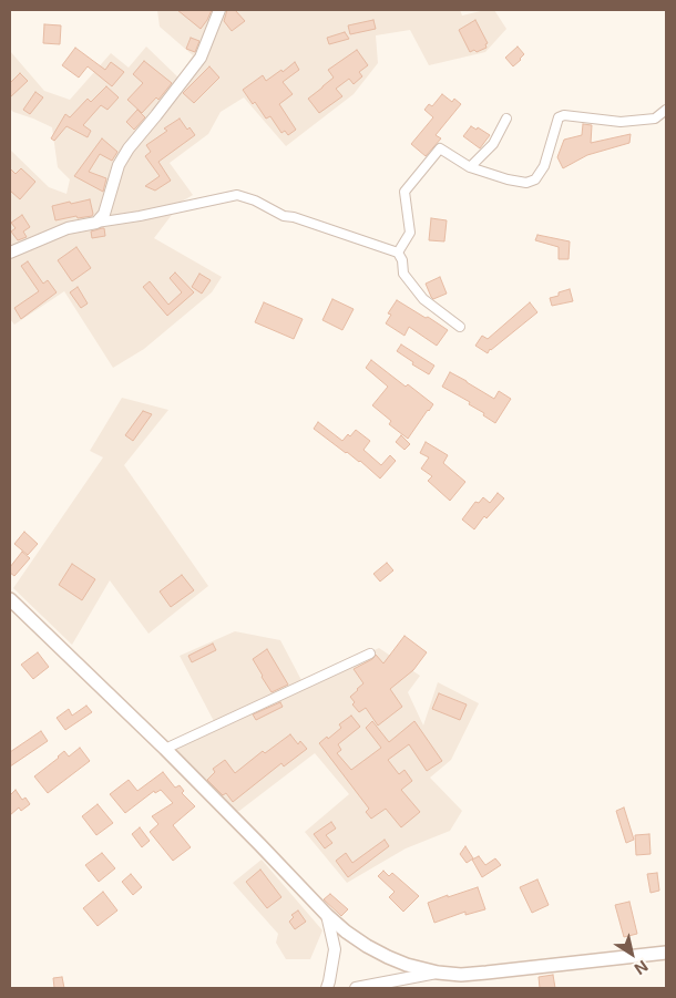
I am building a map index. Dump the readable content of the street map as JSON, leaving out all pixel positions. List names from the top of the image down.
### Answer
{
  "north": "bottom right"
}
